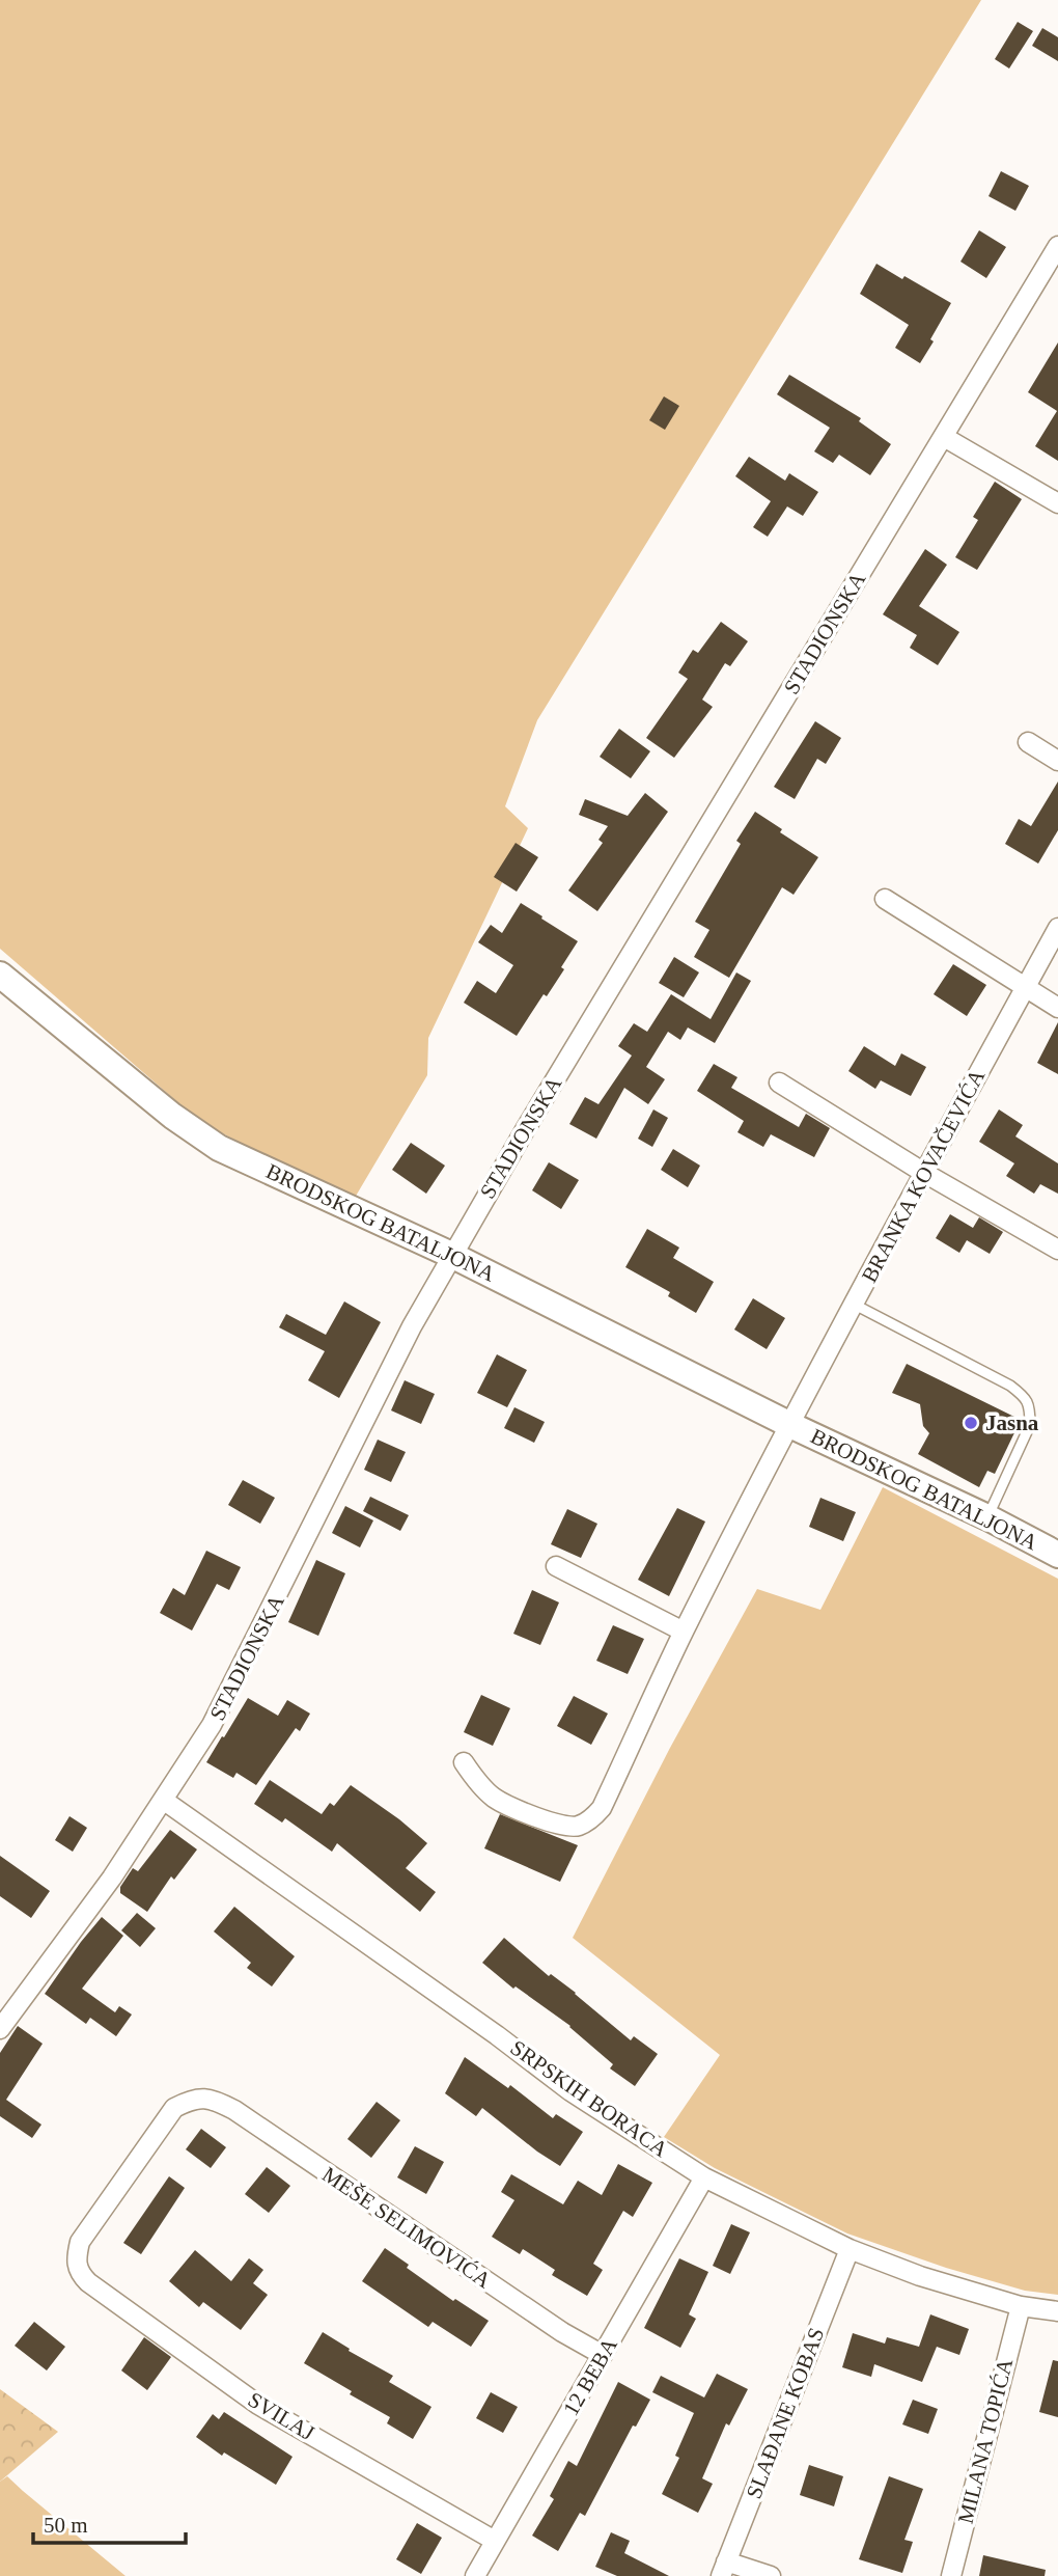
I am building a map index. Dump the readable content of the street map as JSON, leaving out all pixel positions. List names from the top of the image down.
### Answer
{
  "streets": {
    "street": [
      "STADIONSKA",
      "BRANKA KOVAČEVIĆA",
      "BRODSKOG BATALJONA",
      "SRPSKIH BORACA",
      "MEŠE SELIMOVIĆA",
      "12 BEBA",
      "SLAĐANE KOBAS",
      "SVILAJ",
      "MILANA TOPIĆA"
    ]
  },
  "crossings": [
    ["STADIONSKA", "BRODSKOG BATALJONA"],
    ["STADIONSKA", "SRPSKIH BORACA"],
    ["BRANKA KOVAČEVIĆA", "BRODSKOG BATALJONA"],
    ["SRPSKIH BORACA", "12 BEBA"],
    ["SRPSKIH BORACA", "SLAĐANE KOBAS"],
    ["SRPSKIH BORACA", "MILANA TOPIĆA"],
    ["MEŠE SELIMOVIĆA", "12 BEBA"],
    ["MEŠE SELIMOVIĆA", "SVILAJ"],
    ["12 BEBA", "SVILAJ"]
  ],
  "places": ["Jasna"],
  "scale_bar": "50 m"
}
